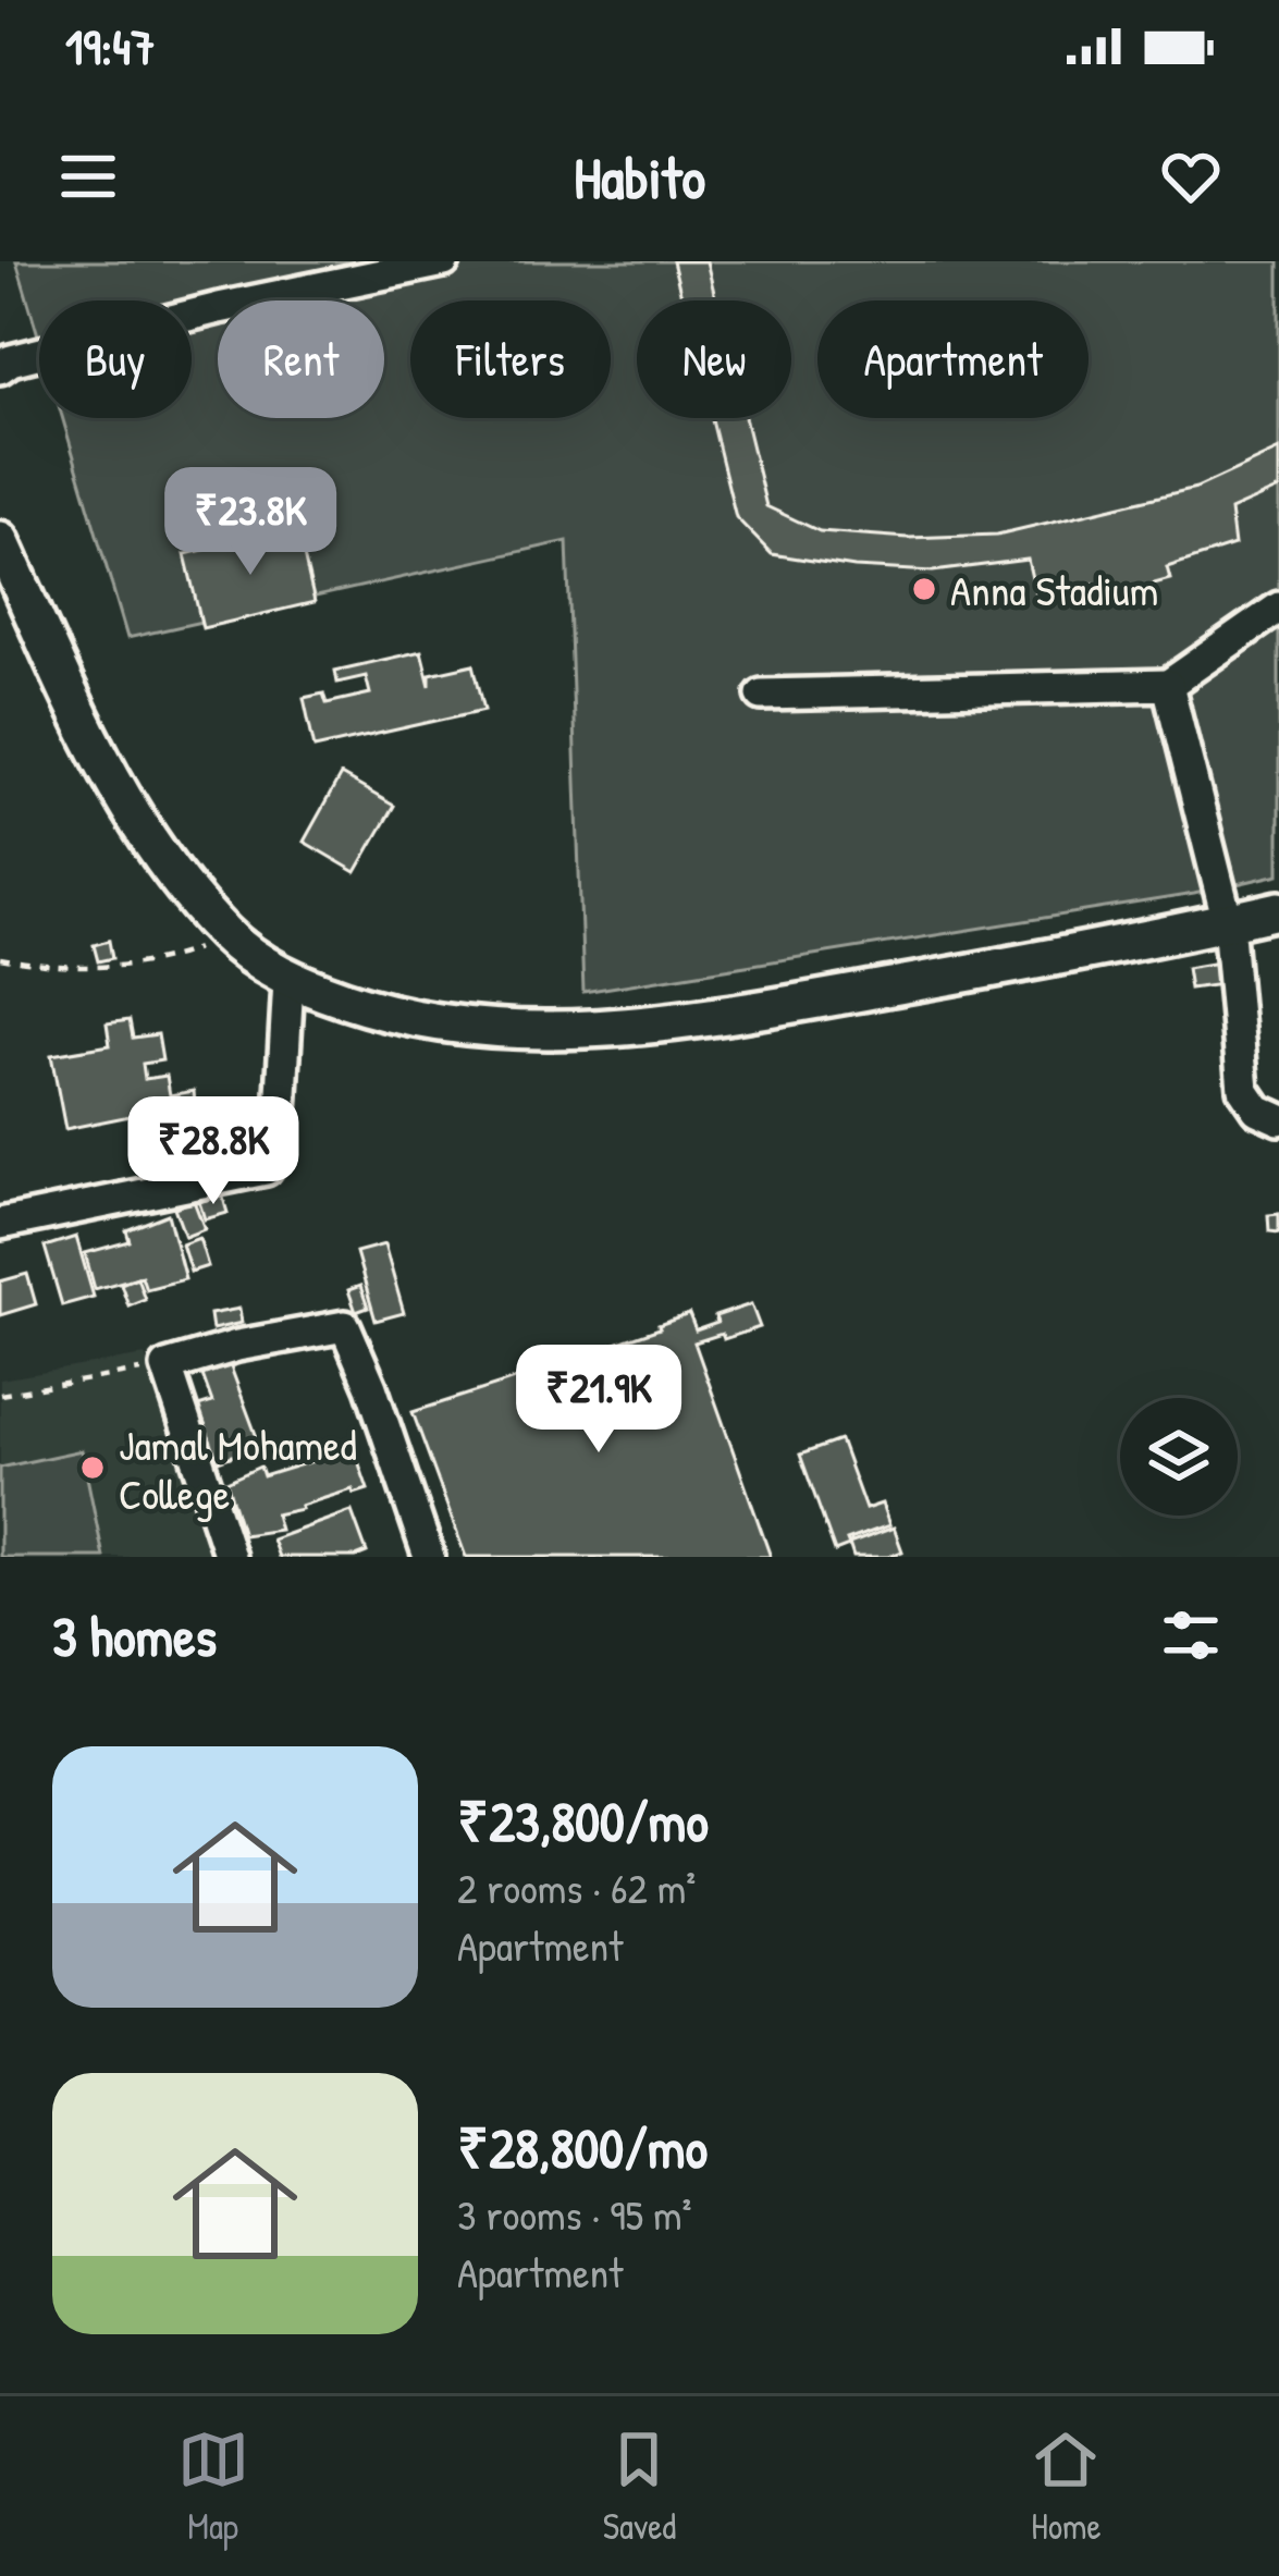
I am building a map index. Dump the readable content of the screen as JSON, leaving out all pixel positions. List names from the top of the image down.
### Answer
{
  "places": ["Anna Stadium", "Jamal Mohamed College"],
  "page": {
    "status": "19:47",
    "header": "Habito",
    "chip": [
      "Buy",
      "Rent",
      "Filters",
      "New",
      "Apartment"
    ],
    "price": ["₹23.8K", "₹28.8K", "₹21.9K"],
    "heading": "3 homes",
    "list": [
      {
        "name": "₹23,800/mo",
        "note": "2 rooms · 62 m² · Apartment"
      },
      {
        "name": "₹28,800/mo",
        "note": "3 rooms · 95 m² · Apartment"
      }
    ],
    "tabs": ["Map", "Saved", "Home"]
  }
}
